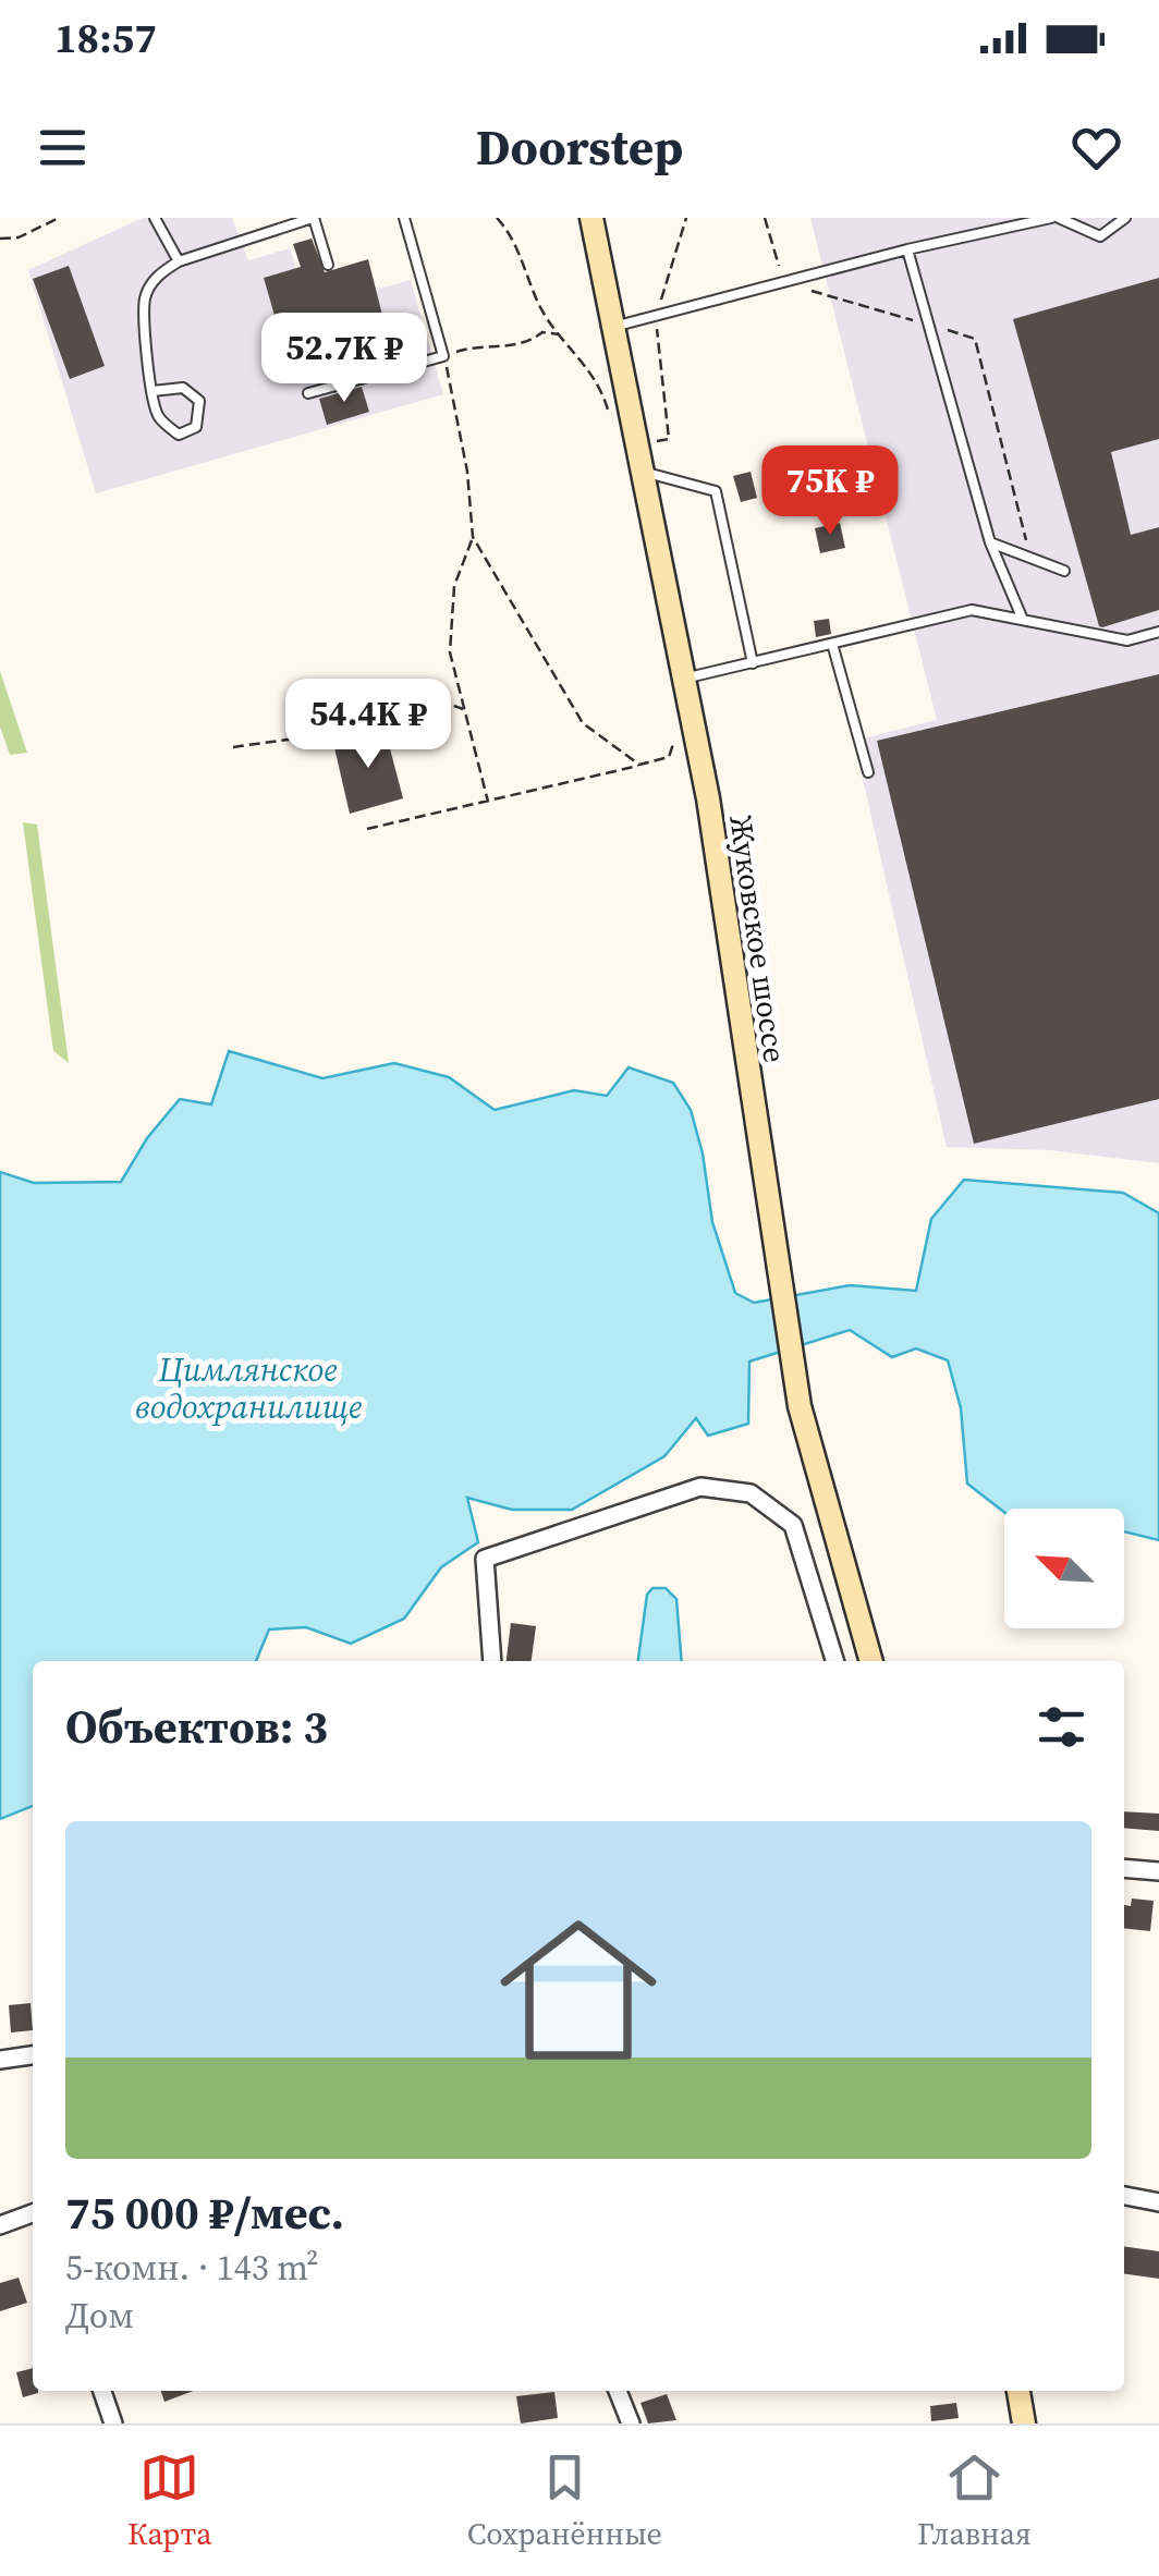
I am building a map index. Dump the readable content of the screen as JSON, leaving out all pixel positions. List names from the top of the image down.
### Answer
{
  "streets": {
    "main road": ["Жуковское шоссе"]
  },
  "water": ["Цимлянское водохранилище"],
  "north": "top left",
  "page": {
    "status": "18:57",
    "header": "Doorstep",
    "price": ["52.7K ₽", "75K ₽", "54.4K ₽"],
    "heading": "Объектов: 3",
    "list": [
      {
        "name": "75 000 ₽/мес.",
        "note": "5-комн. · 143 m² · Дом"
      }
    ],
    "tabs": ["Карта", "Сохранённые", "Главная"]
  }
}
